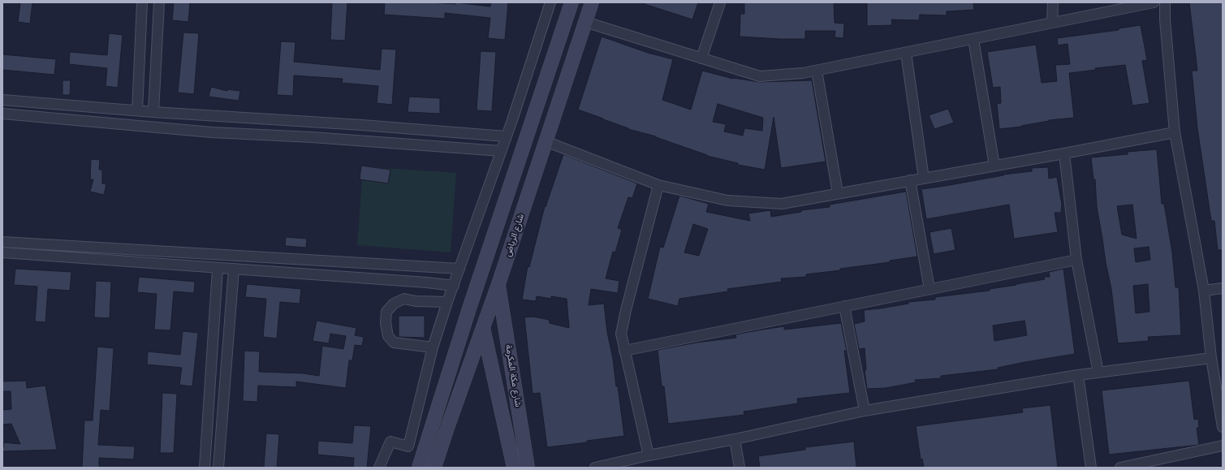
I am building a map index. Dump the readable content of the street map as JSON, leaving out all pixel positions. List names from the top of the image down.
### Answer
{
  "streets": {
    "main road": ["شارع الرياض", "شارع مكة المكرمة"]
  },
  "crossings": [
    ["شارع الرياض", "شارع مكة المكرمة"]
  ]
}
